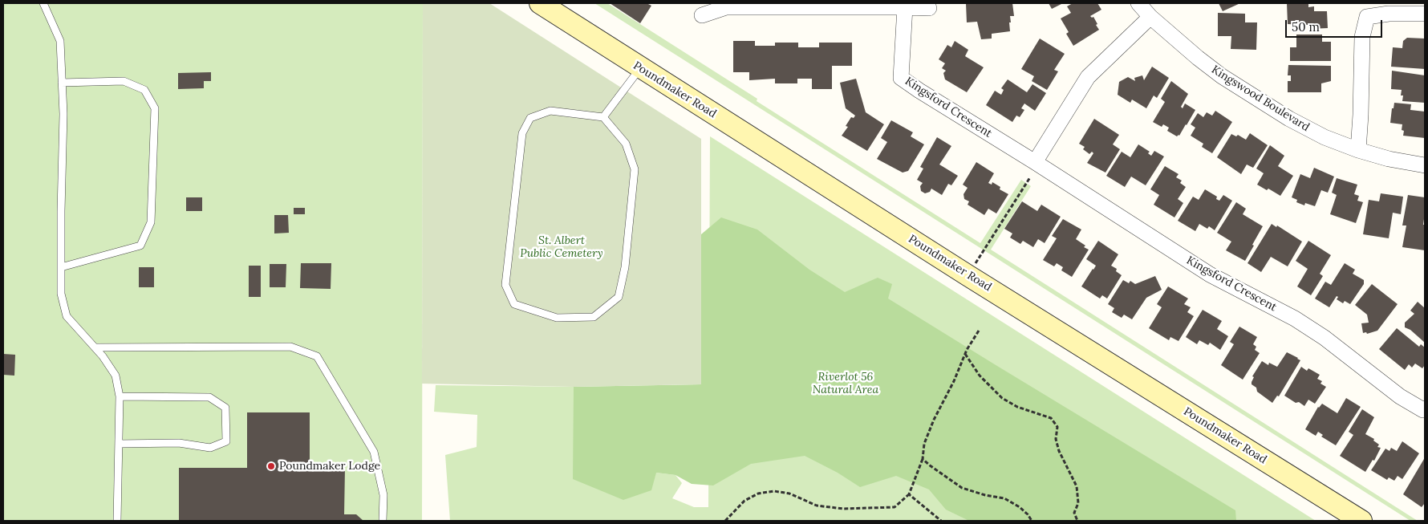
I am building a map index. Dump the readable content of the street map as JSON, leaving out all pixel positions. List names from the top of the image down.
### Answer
{
  "streets": {
    "street": ["Poundmaker Road", "Kingswood Boulevard", "Kingsford Crescent"]
  },
  "parks": ["St. Albert Public Cemetery", "Riverlot 56 Natural Area"],
  "places": ["Poundmaker Lodge"],
  "scale_bar": "50 m"
}
